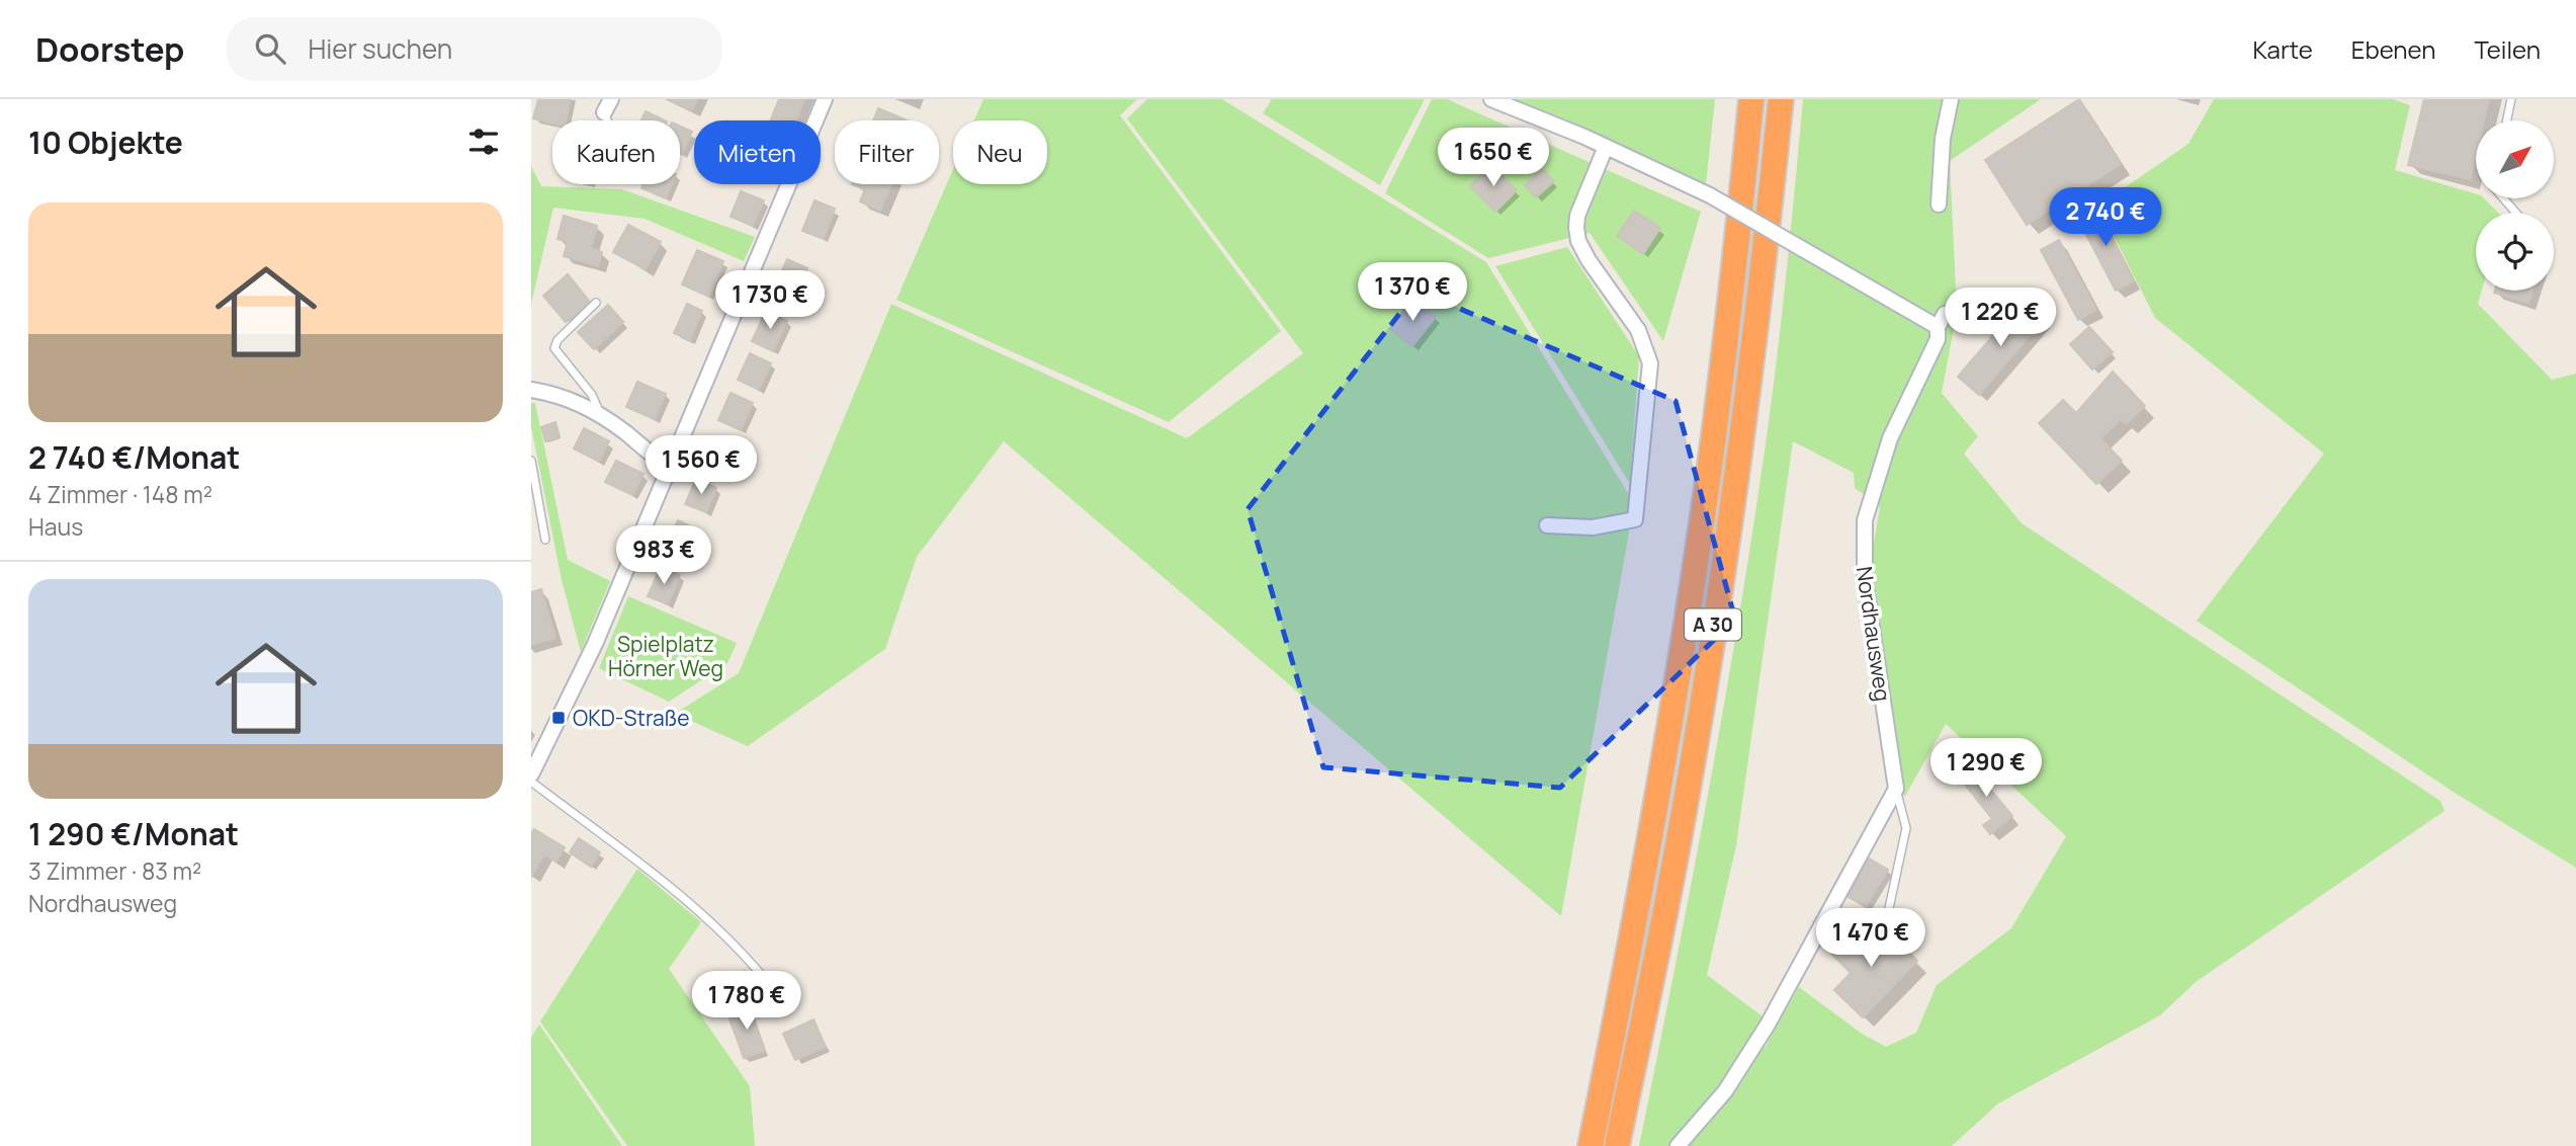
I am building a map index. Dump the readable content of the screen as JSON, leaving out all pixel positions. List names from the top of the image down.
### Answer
{
  "streets": {
    "highway": ["A 30"],
    "street": ["Nordhausweg"]
  },
  "parks": ["Spielplatz Hörner Weg"],
  "places": {
    "transit": ["OKD-Straße"]
  },
  "north": "top right",
  "page": {
    "header": "Doorstep",
    "search": "Hier suchen",
    "nav": ["Karte", "Ebenen", "Teilen"],
    "heading": "10 Objekte",
    "chip": [
      "Kaufen",
      "Mieten",
      "Filter",
      "Neu"
    ],
    "price": [
      "1 650 €",
      "2 740 €",
      "1 370 €",
      "1 730 €",
      "1 220 €",
      "1 560 €",
      "983 €",
      "1 290 €",
      "1 470 €",
      "1 780 €"
    ],
    "list": [
      {
        "name": "2 740 €/Monat",
        "note": "4 Zimmer · 148 m² · Haus"
      },
      {
        "name": "1 290 €/Monat",
        "note": "3 Zimmer · 83 m² · Nordhausweg"
      }
    ]
  }
}
